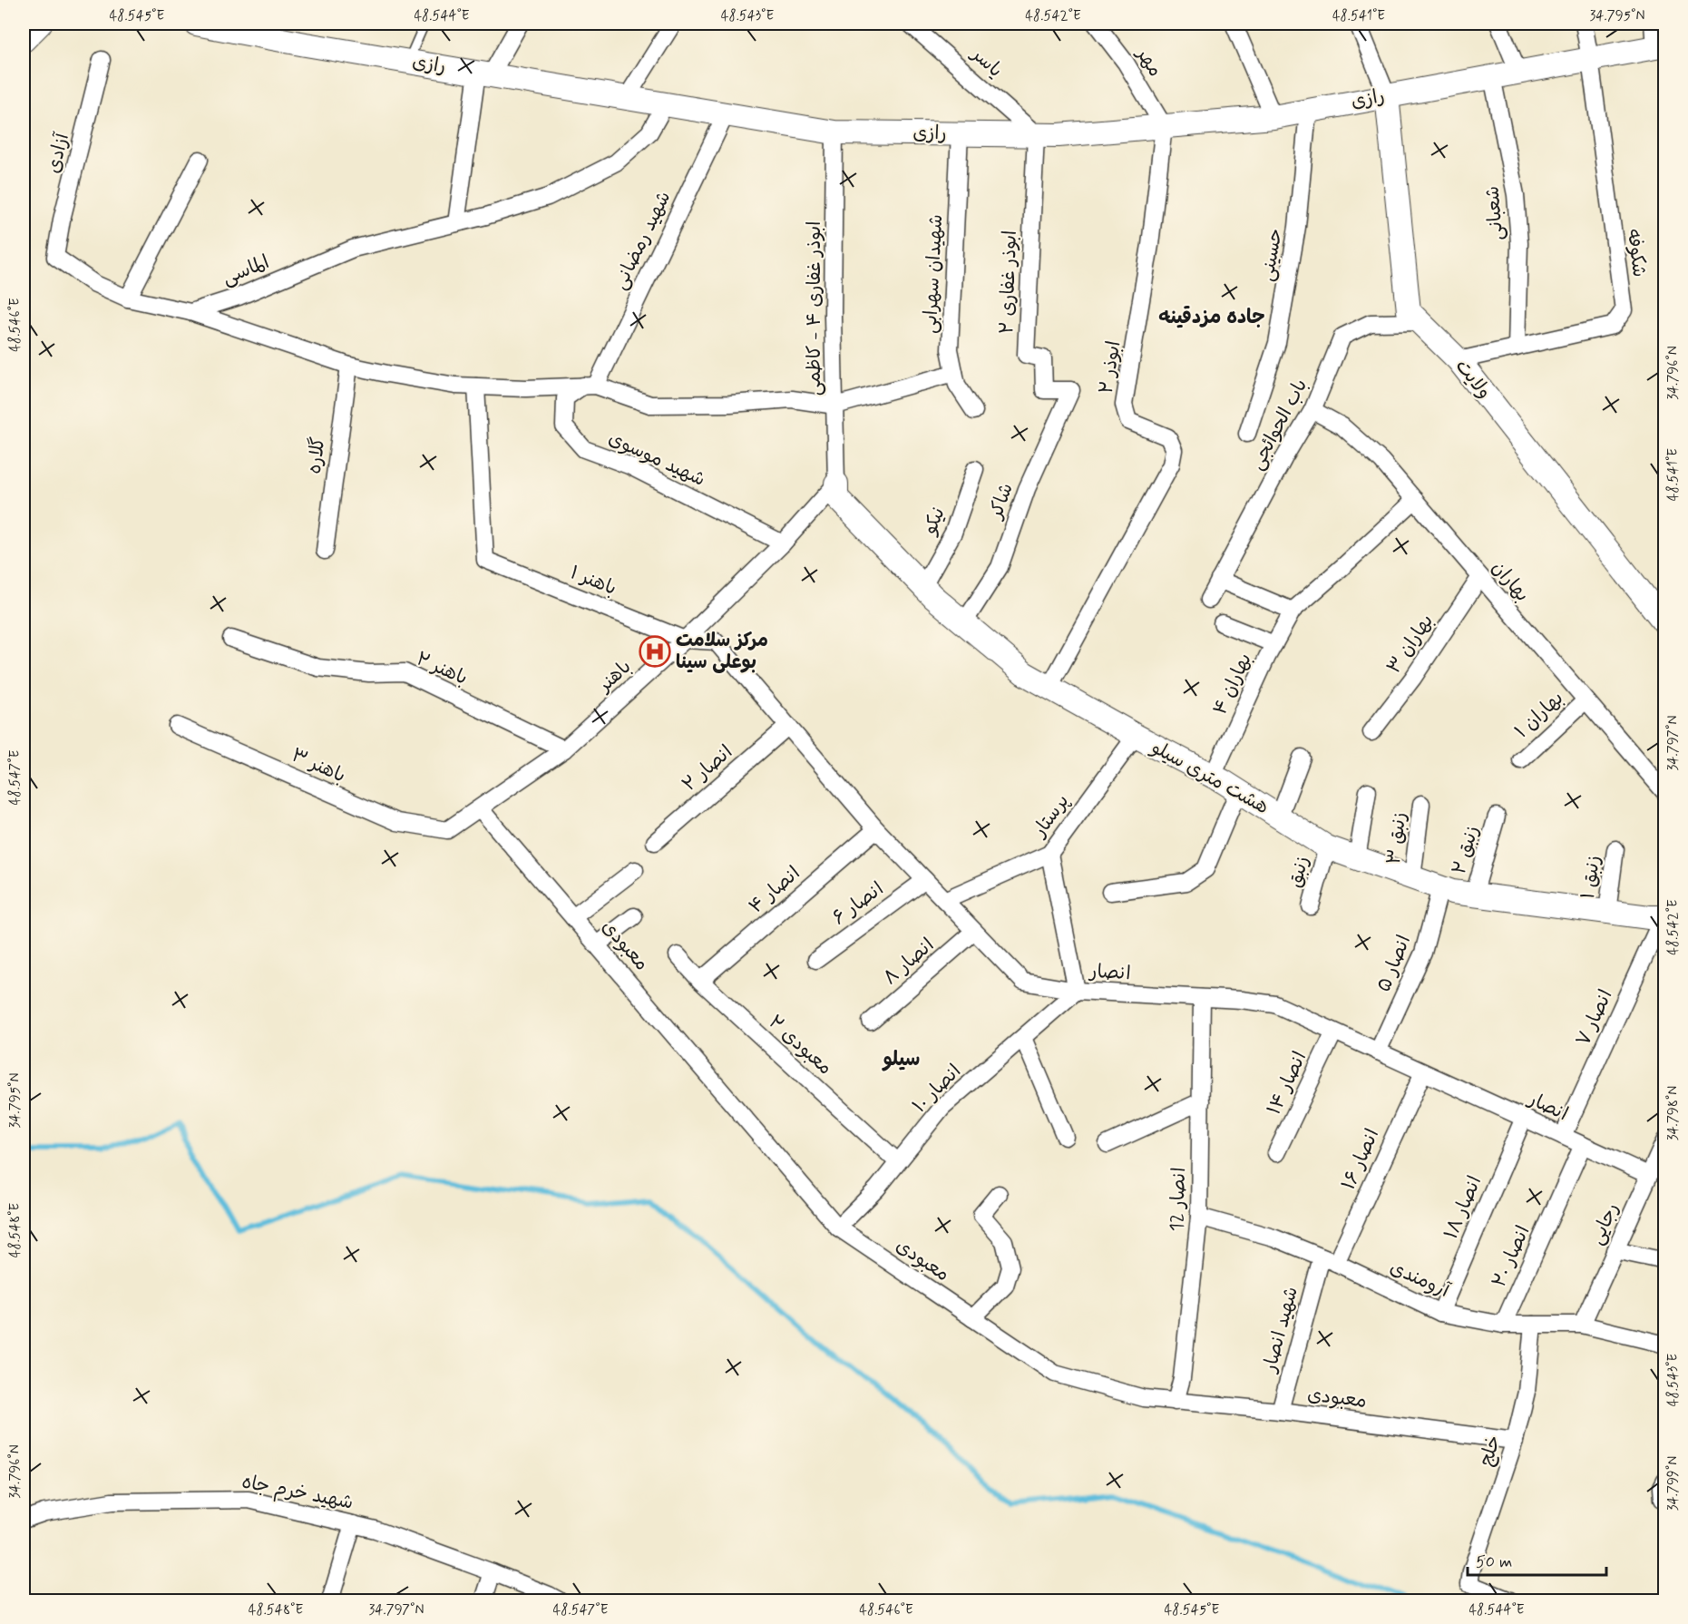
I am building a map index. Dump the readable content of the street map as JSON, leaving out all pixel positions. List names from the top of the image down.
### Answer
{
  "streets": {
    "street": [
      "یاسر",
      "مهر",
      "رازی",
      "آزادی",
      "شعبانی",
      "شهید رمضانی",
      "شکوفه",
      "حسینی",
      "الماسی",
      "شهیدان سهرابی",
      "ابوذر غفاری ۲",
      "ابوذر غفاری ۴ - کاظمی",
      "ابوذر ۲",
      "ولایت",
      "باب الحوائجی",
      "گلاره",
      "شهید موسوی",
      "شاکر",
      "نیکو",
      "باهنر ۱",
      "بهاران",
      "بهاران ۳",
      "باهنر ۲",
      "باهنر",
      "بهاران ۴",
      "۱ بهاران",
      "باهنر ۳",
      "انصار ۲",
      "هشت متری سیلو",
      "پرستار",
      "زنبق ۳",
      "زنبق ۲",
      "زنبق",
      "زنبق ۱",
      "انصار ۴",
      "انصار ۶",
      "معبودی",
      "انصار ۸",
      "انصار ۵",
      "انصار",
      "انصار ۷",
      "معبودی ۲",
      "انصار ۱۴",
      "انصار ۱۰",
      "انصار ۱۶",
      "انصار 12",
      "انصار ۱۸",
      "رجایی",
      "انصار ۲۰",
      "آرومندی",
      "شهید انصار",
      "خلج",
      "شهید خرم جاه"
    ]
  },
  "crossings": [
    ["یاسر", "رازی"],
    ["یاسر", "ابوذر غفاری ۲"],
    ["مهر", "رازی"],
    ["مهر", "ابوذر ۲"],
    ["رازی", "شعبانی"],
    ["رازی", "شهید رمضانی"],
    ["رازی", "شکوفه"],
    ["رازی", "حسینی"],
    ["رازی", "الماسی"],
    ["رازی", "شهیدان سهرابی"],
    ["رازی", "ابوذر غفاری ۲"],
    ["رازی", "ابوذر غفاری ۴ - کاظمی"],
    ["رازی", "ابوذر ۲"],
    ["رازی", "ولایت"],
    ["شعبانی", "شکوفه"],
    ["شهید رمضانی", "شهید موسوی"],
    ["شکوفه", "ولایت"],
    ["ابوذر غفاری ۲", "شاکر"],
    ["ابوذر غفاری ۴ - کاظمی", "باهنر"],
    ["ابوذر غفاری ۴ - کاظمی", "هشت متری سیلو"],
    ["ابوذر ۲", "هشت متری سیلو"],
    ["ولایت", "باب الحوائجی"],
    ["باب الحوائجی", "بهاران"],
    ["شهید موسوی", "باهنر"],
    ["شاکر", "هشت متری سیلو"],
    ["نیکو", "هشت متری سیلو"],
    ["باهنر ۱", "باهنر"],
    ["باهنر ۱", "انصار"],
    ["بهاران", "بهاران ۳"],
    ["بهاران", "بهاران ۴"],
    ["بهاران", "۱ بهاران"],
    ["باهنر ۲", "باهنر"],
    ["باهنر", "باهنر ۳"],
    ["باهنر", "هشت متری سیلو"],
    ["باهنر", "معبودی"],
    ["باهنر", "انصار"],
    ["بهاران ۴", "هشت متری سیلو"],
    ["انصار ۲", "انصار"],
    ["هشت متری سیلو", "پرستار"],
    ["هشت متری سیلو", "زنبق ۳"],
    ["هشت متری سیلو", "زنبق ۲"],
    ["هشت متری سیلو", "زنبق"],
    ["هشت متری سیلو", "زنبق ۱"],
    ["هشت متری سیلو", "انصار ۵"],
    ["هشت متری سیلو", "انصار ۷"],
    ["پرستار", "انصار"],
    ["انصار ۴", "انصار"],
    ["انصار ۴", "معبودی ۲"],
    ["انصار ۶", "انصار"],
    ["معبودی", "انصار ۱۰"],
    ["معبودی", "انصار 12"],
    ["معبودی", "شهید انصار"],
    ["معبودی", "خلج"],
    ["انصار ۸", "انصار"],
    ["انصار ۵", "انصار"],
    ["انصار", "انصار ۷"],
    ["انصار", "انصار ۱۴"],
    ["انصار", "انصار ۱۰"],
    ["انصار", "انصار ۱۶"],
    ["انصار", "انصار 12"],
    ["انصار", "انصار ۱۸"],
    ["انصار", "رجایی"],
    ["انصار", "انصار ۲۰"],
    ["معبودی ۲", "انصار ۱۰"],
    ["انصار ۱۶", "آرومندی"],
    ["انصار ۱۶", "شهید انصار"],
    ["انصار 12", "آرومندی"],
    ["انصار ۱۸", "آرومندی"],
    ["رجایی", "آرومندی"],
    ["انصار ۲۰", "آرومندی"],
    ["آرومندی", "شهید انصار"],
    ["آرومندی", "خلج"]
  ],
  "districts": ["جاده مزدقینه", "سیلو"],
  "places": {
    "hospital": ["مرکز سلامت بوعلی سینا"]
  },
  "scale_bar": "50 m",
  "coordinates": [
    "48.545°E",
    "48.544°E",
    "48.543°E",
    "48.542°E",
    "48.541°E",
    "34.795°N",
    "48.546°E",
    "34.796°N",
    "34.797°N",
    "48.547°E",
    "34.798°N",
    "48.548°E",
    "34.799°N"
  ]
}
